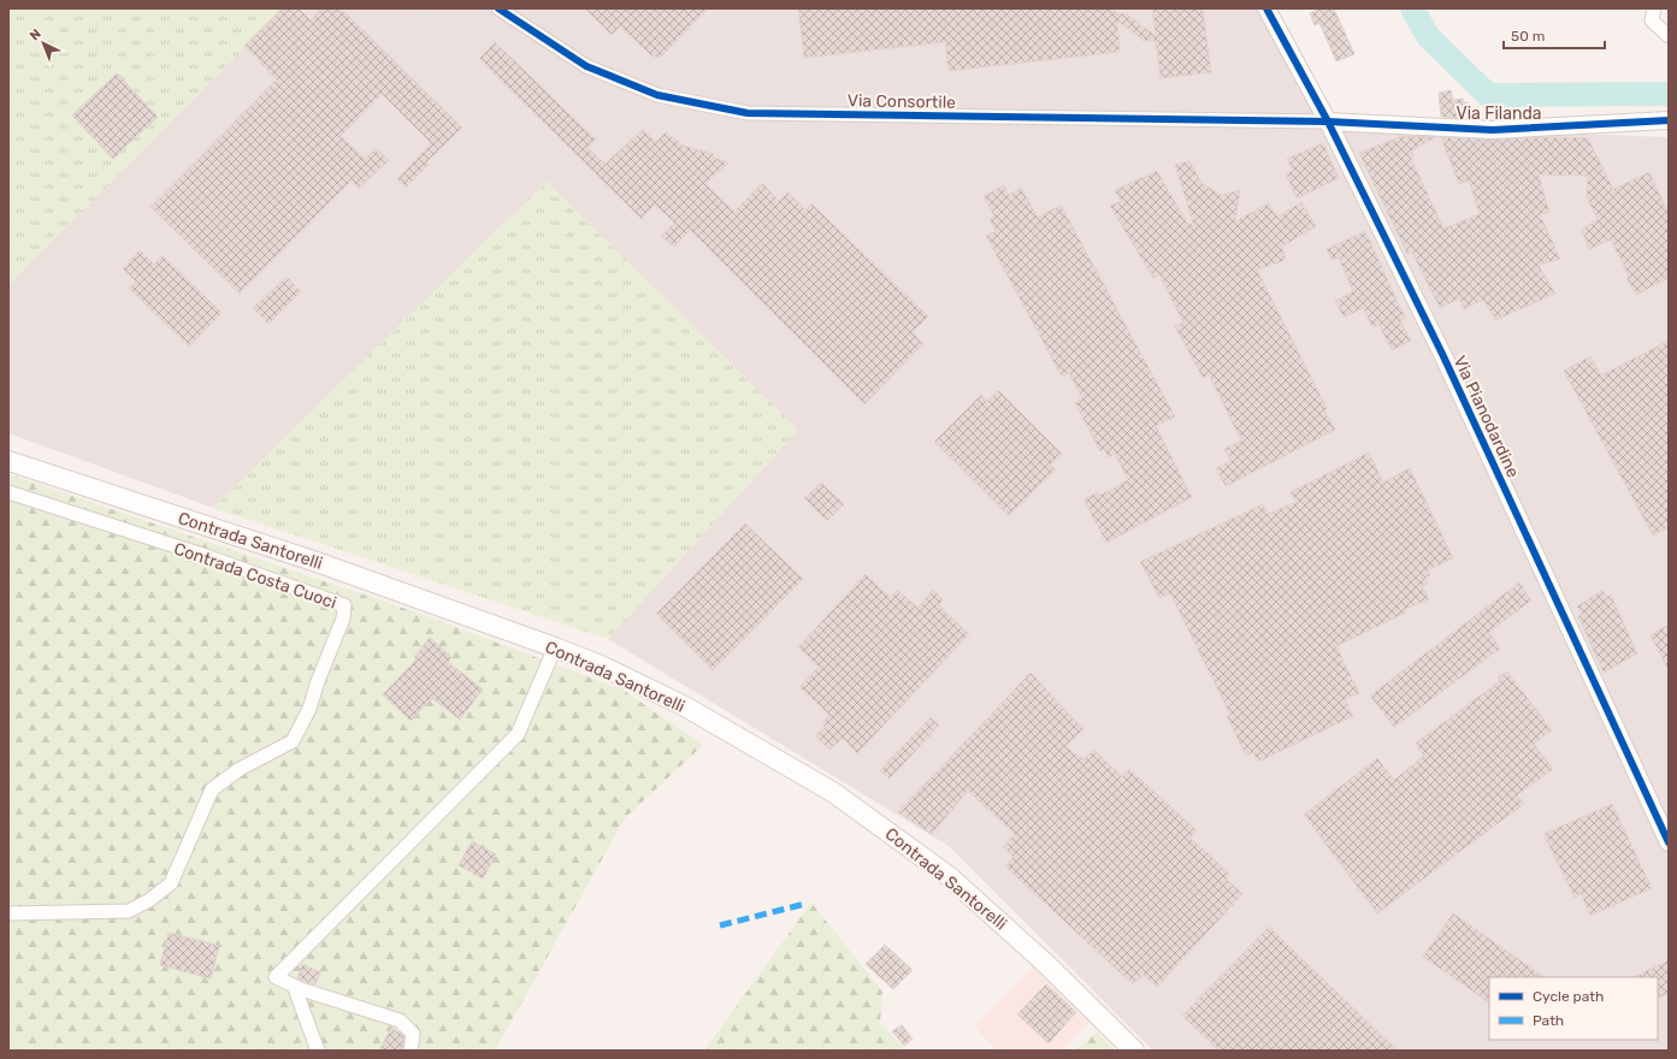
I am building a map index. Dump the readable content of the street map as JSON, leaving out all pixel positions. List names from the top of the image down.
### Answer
{
  "streets": {
    "main road": ["Contrada Santorelli"],
    "street": [
      "Via Consortile",
      "Via Filanda",
      "Via Pianodardine",
      "Contrada Costa Cuoci"
    ]
  },
  "crossings": [
    ["Via Consortile", "Via Filanda"],
    ["Via Consortile", "Via Pianodardine"],
    ["Via Filanda", "Via Pianodardine"]
  ],
  "legend": ["Cycle path", "Path"],
  "scale_bar": "50 m",
  "north": "top left"
}
